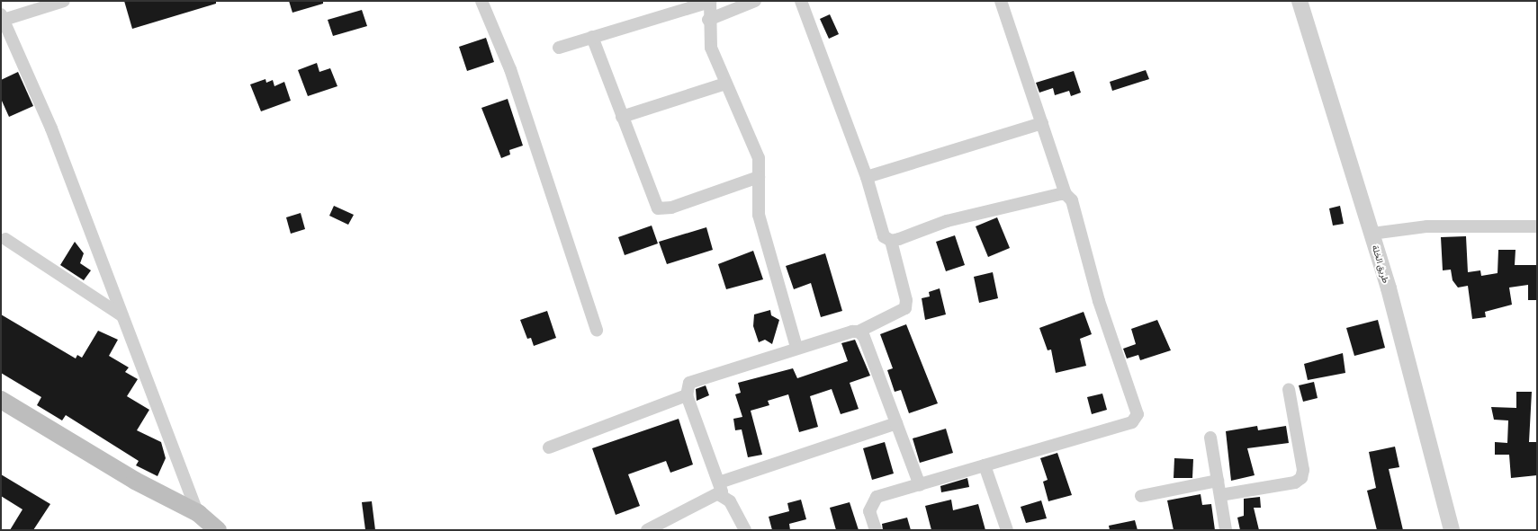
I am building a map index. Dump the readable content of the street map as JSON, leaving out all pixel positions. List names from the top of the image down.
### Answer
{
  "streets": {
    "street": ["طريق الخلة"]
  }
}
